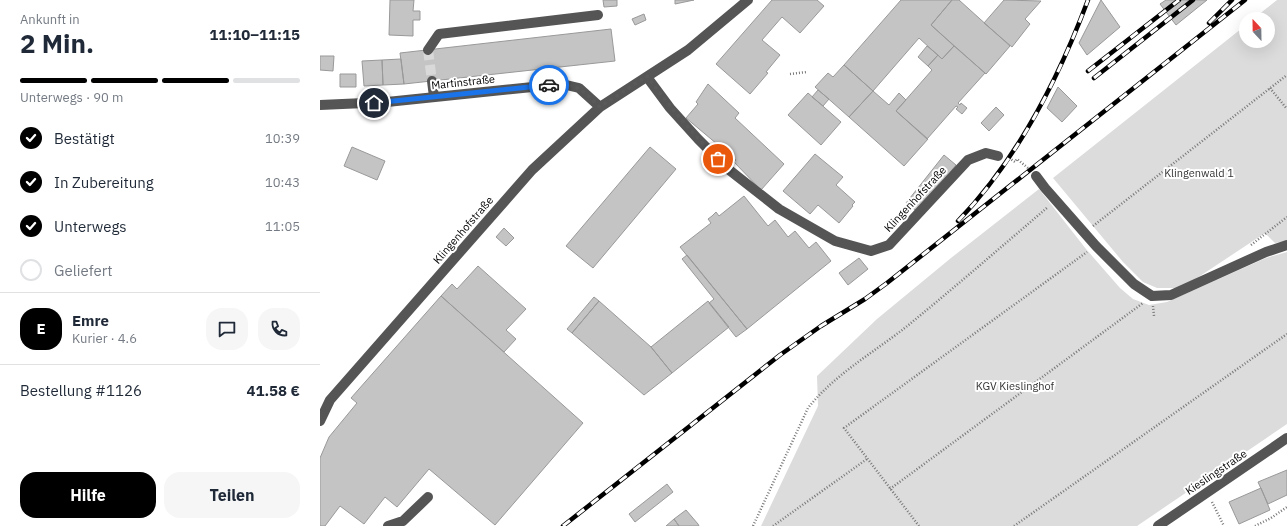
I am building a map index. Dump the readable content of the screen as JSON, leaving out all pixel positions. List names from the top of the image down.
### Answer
{
  "streets": {
    "street": ["Martinstraße", "Klingenhofstraße", "Kieslingstraße"]
  },
  "crossings": [
    ["Martinstraße", "Klingenhofstraße"]
  ],
  "parks": ["Klingenwald 1", "KGV Kieslinghof"],
  "north": "top",
  "page": {
    "heading": ["2 Min.", "Ankunft in", "11:10–11:15"],
    "panel": [
      "Emre",
      "Kurier · 4.6",
      "Bestellung #1126",
      "41.58 €"
    ],
    "bar": "Unterwegs · 90 m",
    "list": [
      ["Bestätigt", "10:39"],
      ["In Zubereitung", "10:43"],
      ["Unterwegs", "11:05"],
      "Geliefert"
    ],
    "round": "E",
    "buttons": ["Hilfe", "Teilen"]
  }
}
